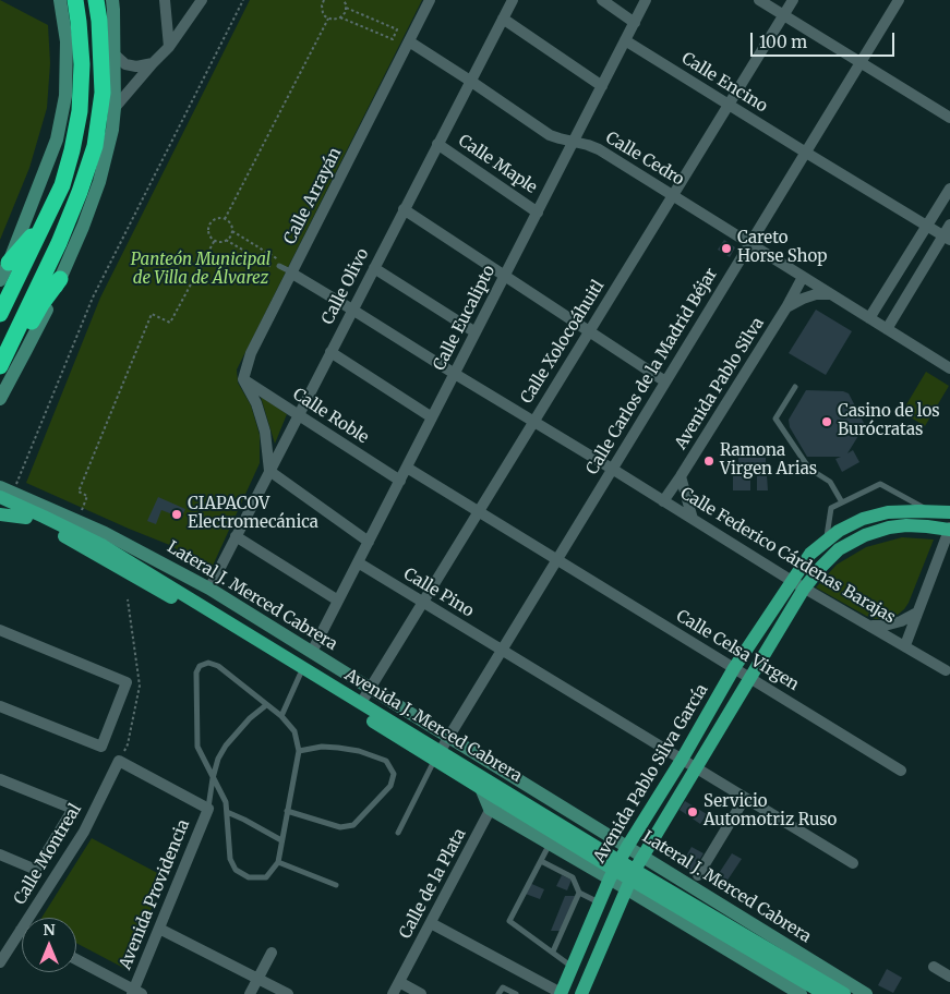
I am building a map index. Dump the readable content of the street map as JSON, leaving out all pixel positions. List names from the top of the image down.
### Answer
{
  "streets": {
    "main road": ["Avenida J. Merced Cabrera", "Avenida Pablo Silva García"],
    "street": [
      "Calle Encino",
      "Calle Cedro",
      "Calle Maple",
      "Calle Arrayán",
      "Calle Olivo",
      "Calle Eucalipto",
      "Calle Xolocoáhuitl",
      "Calle Carlos de la Madrid Béjar",
      "Avenida Pablo Silva",
      "Calle Roble",
      "Calle Federico Cárdenas Barajas",
      "Calle Pino",
      "Lateral J. Merced Cabrera",
      "Calle Celsa Virgen",
      "Calle Montreal",
      "Calle de la Plata",
      "Avenida Providencia"
    ]
  },
  "crossings": [
    ["Calle Encino", "Calle Eucalipto"],
    ["Calle Encino", "Calle Xolocoáhuitl"],
    ["Calle Encino", "Calle Carlos de la Madrid Béjar"],
    ["Calle Cedro", "Calle Arrayán"],
    ["Calle Cedro", "Calle Olivo"],
    ["Calle Cedro", "Calle Eucalipto"],
    ["Calle Cedro", "Calle Xolocoáhuitl"],
    ["Calle Cedro", "Calle Carlos de la Madrid Béjar"],
    ["Calle Cedro", "Avenida Pablo Silva"],
    ["Calle Maple", "Calle Olivo"],
    ["Calle Maple", "Calle Eucalipto"],
    ["Calle Arrayán", "Calle Roble"],
    ["Calle Arrayán", "Calle Federico Cárdenas Barajas"],
    ["Calle Olivo", "Calle Roble"],
    ["Calle Olivo", "Calle Federico Cárdenas Barajas"],
    ["Calle Olivo", "Lateral J. Merced Cabrera"],
    ["Calle Eucalipto", "Calle Roble"],
    ["Calle Eucalipto", "Calle Federico Cárdenas Barajas"],
    ["Calle Eucalipto", "Calle Pino"],
    ["Calle Eucalipto", "Lateral J. Merced Cabrera"],
    ["Calle Xolocoáhuitl", "Calle Federico Cárdenas Barajas"],
    ["Calle Xolocoáhuitl", "Calle Pino"],
    ["Calle Xolocoáhuitl", "Lateral J. Merced Cabrera"],
    ["Calle Xolocoáhuitl", "Avenida J. Merced Cabrera"],
    ["Calle Carlos de la Madrid Béjar", "Calle Federico Cárdenas Barajas"],
    ["Calle Carlos de la Madrid Béjar", "Calle Pino"],
    ["Calle Carlos de la Madrid Béjar", "Lateral J. Merced Cabrera"],
    ["Calle Carlos de la Madrid Béjar", "Calle Celsa Virgen"],
    ["Calle Carlos de la Madrid Béjar", "Avenida J. Merced Cabrera"],
    ["Avenida Pablo Silva", "Calle Federico Cárdenas Barajas"],
    ["Calle Federico Cárdenas Barajas", "Avenida Pablo Silva García"],
    ["Calle Pino", "Avenida Pablo Silva García"],
    ["Lateral J. Merced Cabrera", "Avenida Pablo Silva García"],
    ["Calle Celsa Virgen", "Avenida Pablo Silva García"],
    ["Avenida J. Merced Cabrera", "Avenida Pablo Silva García"],
    ["Avenida J. Merced Cabrera", "Calle de la Plata"],
    ["Calle Montreal", "Avenida Providencia"]
  ],
  "parks": ["Panteón Municipal de Villa de Álvarez"],
  "places": [
    "Careto Horse Shop",
    "Casino de los Burócratas",
    "Ramona Virgen Arias",
    "CIAPACOV Electromecánica",
    "Servicio Automotriz Ruso"
  ],
  "scale_bar": "100 m",
  "north": "top"
}
